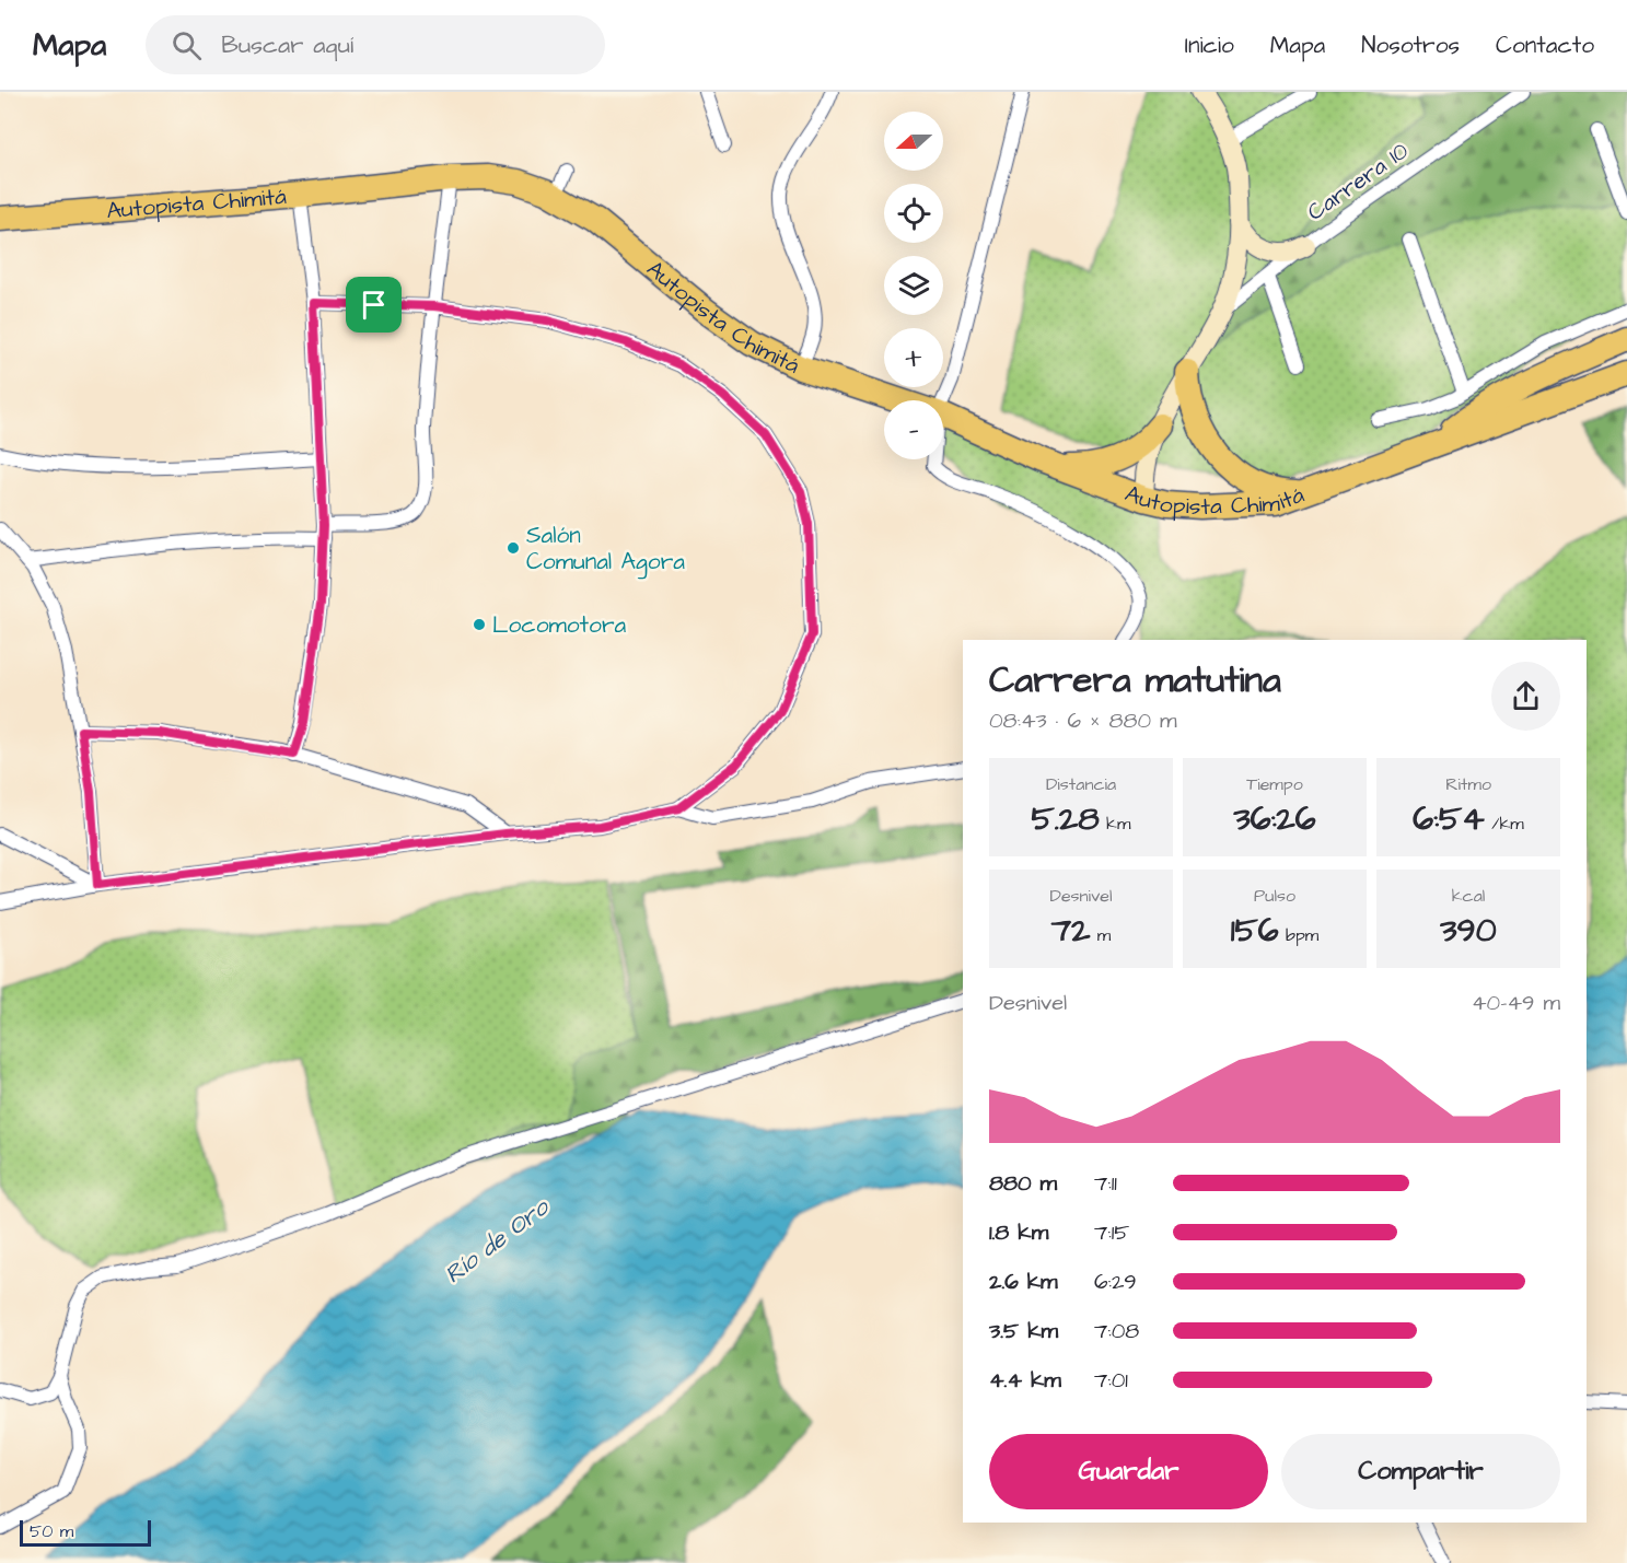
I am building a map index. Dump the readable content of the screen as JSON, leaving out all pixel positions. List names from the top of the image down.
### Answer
{
  "streets": {
    "highway": ["Autopista Chimitá"],
    "street": ["Carrera 10"]
  },
  "water": ["Río de Oro"],
  "places": ["Salón Comunal Agora", "Locomotora"],
  "scale_bar": "50 m",
  "north": "left",
  "page": {
    "header": "Mapa",
    "search": "Buscar aquí",
    "nav": [
      "Inicio",
      "Mapa",
      "Nosotros",
      "Contacto"
    ],
    "map_buttons": ["+", "−"],
    "heading": ["Carrera matutina", "08:43 · 6 × 880 m"],
    "stats": [
      ["Distancia", "5.28 km"],
      ["Tiempo", "36:26"],
      ["Ritmo", "6:54 /km"],
      ["Desnivel", "72 m"],
      ["Pulso", "156 bpm"],
      ["kcal", "390"]
    ],
    "chart": ["Desnivel", "40–49 m"],
    "list": [
      {
        "name": "880 m",
        "note": "7:11"
      },
      {
        "name": "1.8 km",
        "note": "7:15"
      },
      {
        "name": "2.6 km",
        "note": "6:29"
      },
      {
        "name": "3.5 km",
        "note": "7:08"
      },
      {
        "name": "4.4 km",
        "note": "7:01"
      }
    ],
    "buttons": ["Guardar", "Compartir"],
    "scale": "50 m"
  }
}
